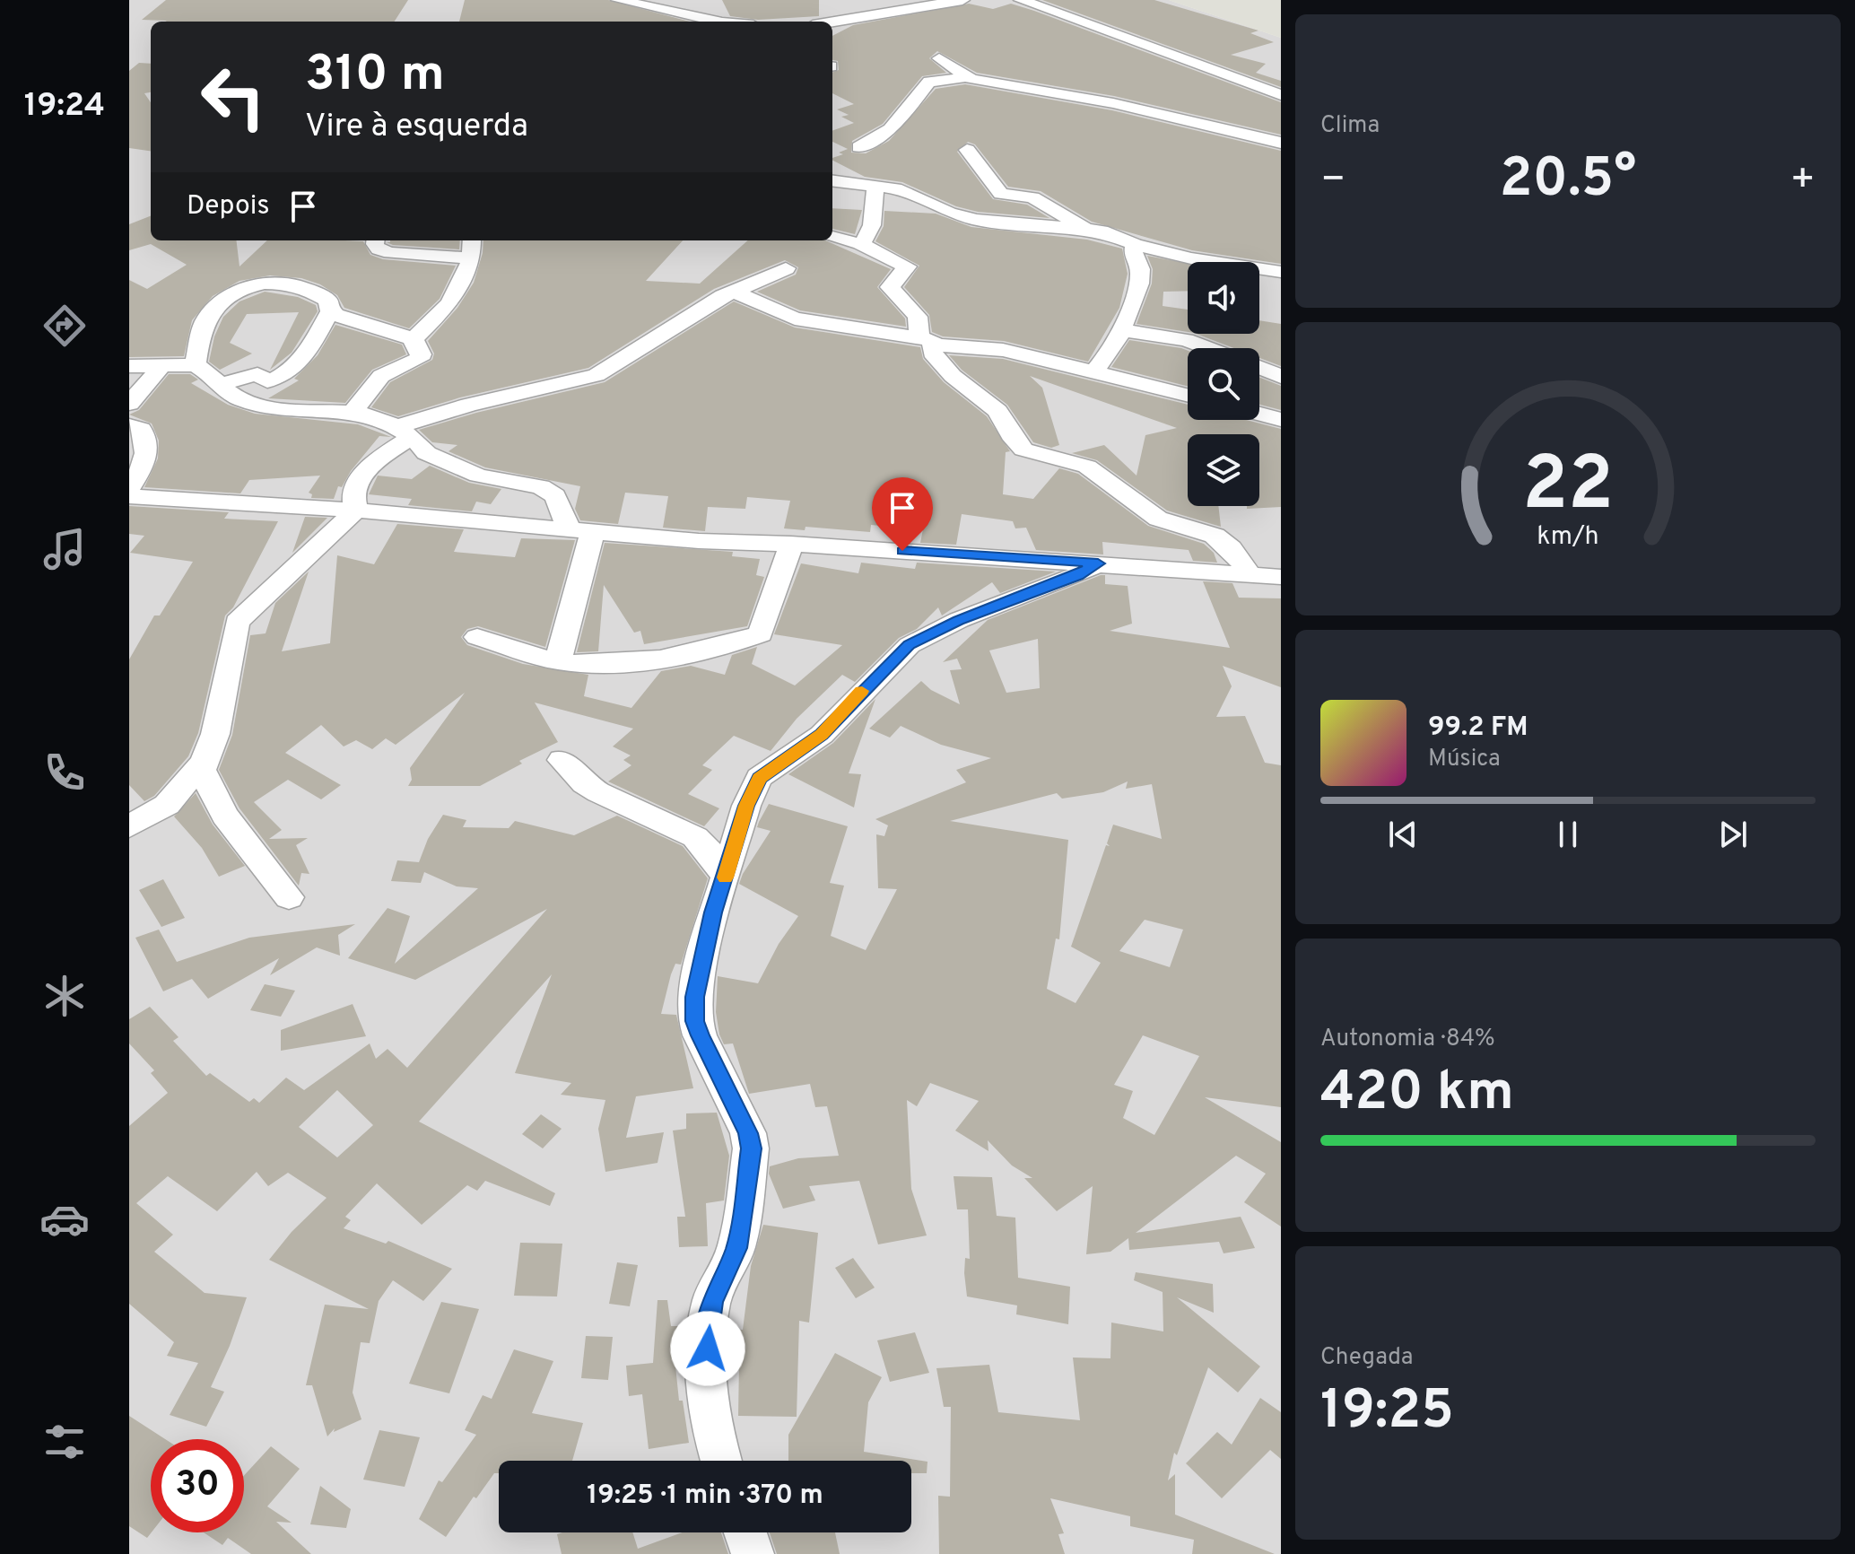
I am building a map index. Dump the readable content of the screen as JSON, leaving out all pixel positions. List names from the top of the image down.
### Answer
{
  "page": {
    "tabs": "19:24",
    "tile": [
      "Clima",
      ["Autonomia · 84%", "420 km"],
      ["Chegada", "19:25"]
    ],
    "turn": ["310 m", "Vire à esquerda"],
    "heat": ["−", "20.5°", "+"],
    "then": "Depois",
    "song": ["99.2 FM", "Música"],
    "limit": "30",
    "trip": "19:25 · 1 min · 370 m",
    "gauge": ["22", "km/h"]
  }
}
